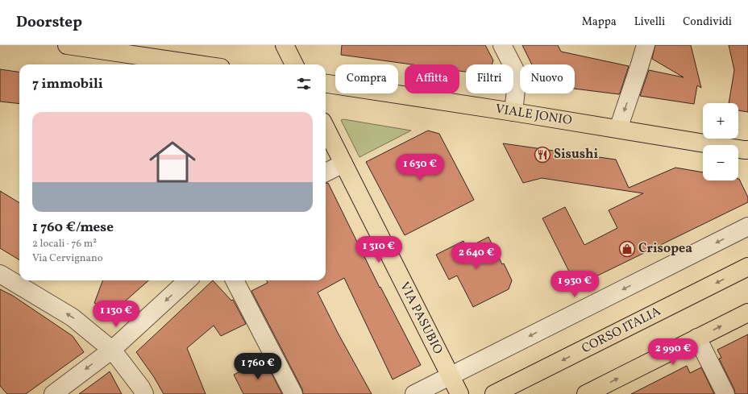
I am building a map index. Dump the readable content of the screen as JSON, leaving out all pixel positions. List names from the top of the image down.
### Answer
{
  "streets": {
    "main road": ["VIALE JONIO", "VIA PASUBIO", "CORSO ITALIA"]
  },
  "places": {
    "restaurant": ["Sisushi"],
    "shop": ["Crisopea"]
  },
  "page": {
    "header": "Doorstep",
    "nav": ["Mappa", "Livelli", "Condividi"],
    "chip": [
      "Compra",
      "Affitta",
      "Filtri",
      "Nuovo"
    ],
    "heading": "7 immobili",
    "map_buttons": ["+", "−"],
    "list": [
      {
        "name": "1 760 €/mese",
        "note": "2 locali · 76 m² · Via Cervignano"
      }
    ],
    "price": [
      "1 630 €",
      "1 310 €",
      "2 640 €",
      "1 930 €",
      "1 130 €",
      "2 990 €",
      "1 760 €"
    ]
  }
}
